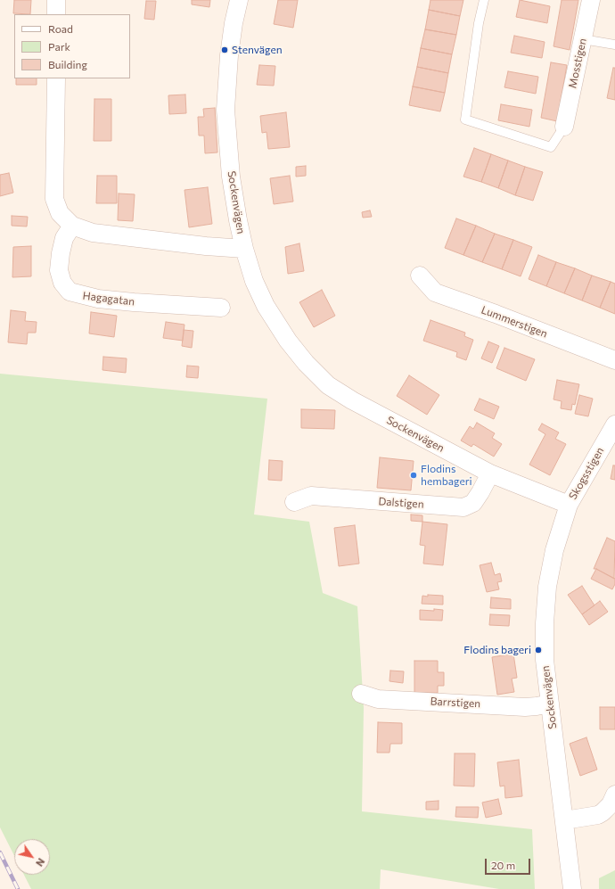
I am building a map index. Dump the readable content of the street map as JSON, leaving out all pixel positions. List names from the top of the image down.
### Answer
{
  "streets": {
    "street": [
      "Mosstigen",
      "Sockenvägen",
      "Hagagatan",
      "Lummerstigen",
      "Skogsstigen",
      "Dalstigen",
      "Barrstigen"
    ]
  },
  "crossings": [
    ["Sockenvägen", "Skogsstigen"],
    ["Sockenvägen", "Dalstigen"],
    ["Sockenvägen", "Barrstigen"]
  ],
  "places": ["Stenvägen", "Flodins hembageri", "Flodins bageri"],
  "legend": ["Road", "Park", "Building"],
  "scale_bar": "20 m",
  "north": "bottom right"
}
